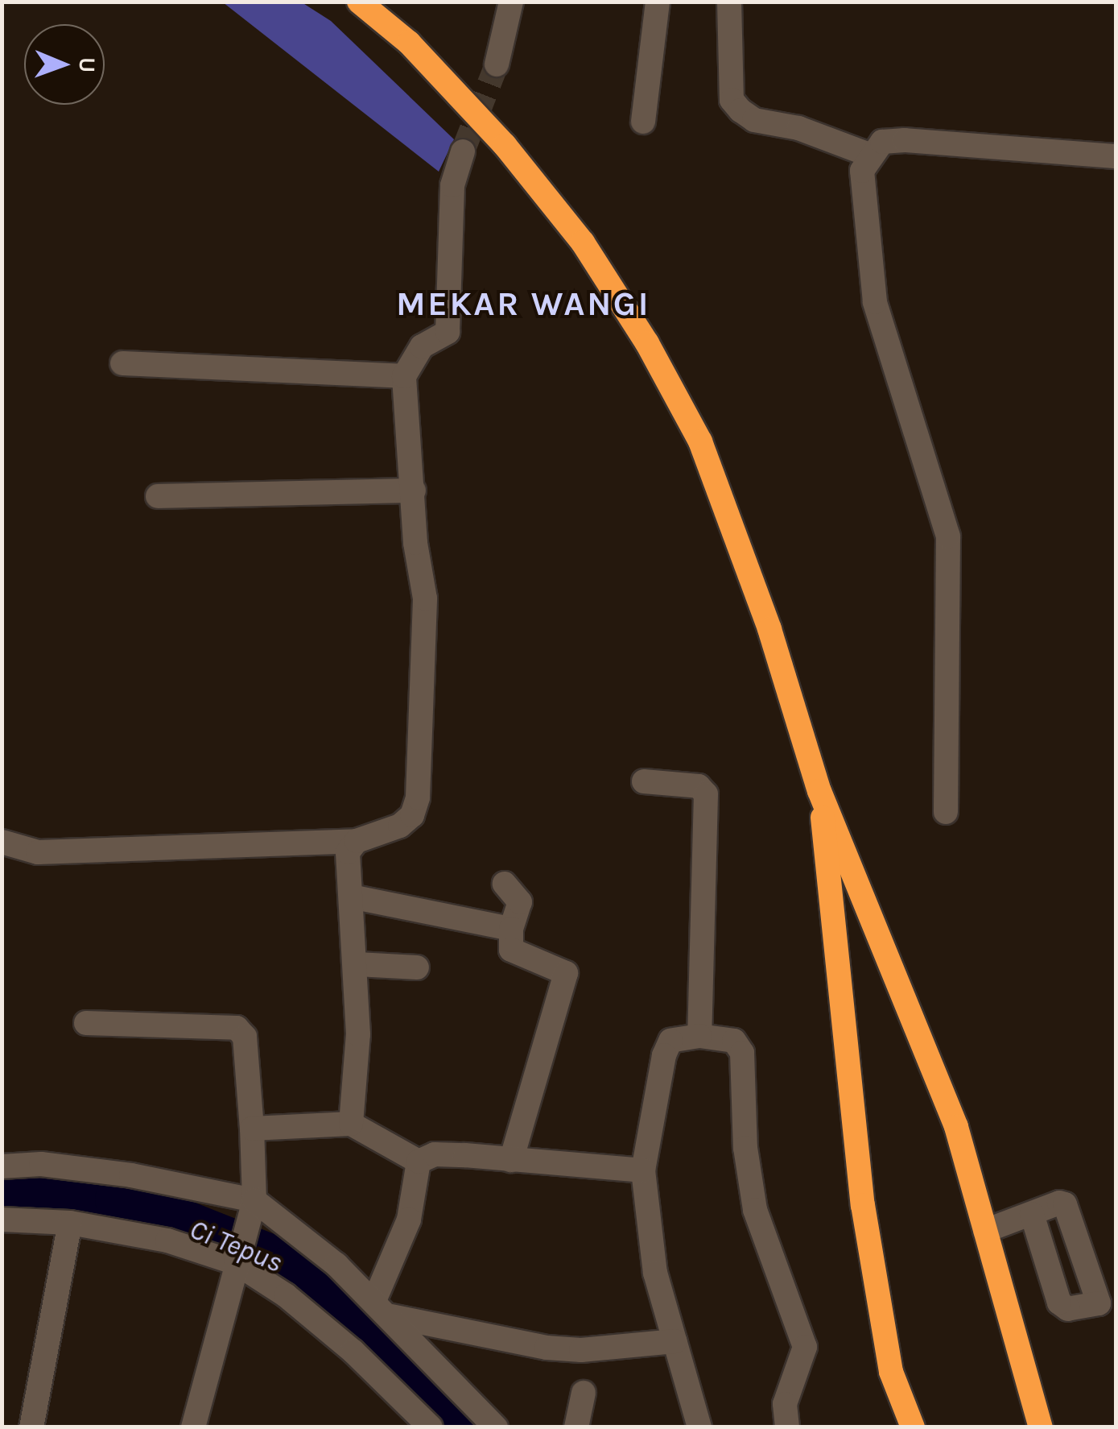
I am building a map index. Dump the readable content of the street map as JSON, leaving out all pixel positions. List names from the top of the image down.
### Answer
{
  "districts": ["MEKAR WANGI"],
  "water": ["Ci Tepus"],
  "north": "right"
}
